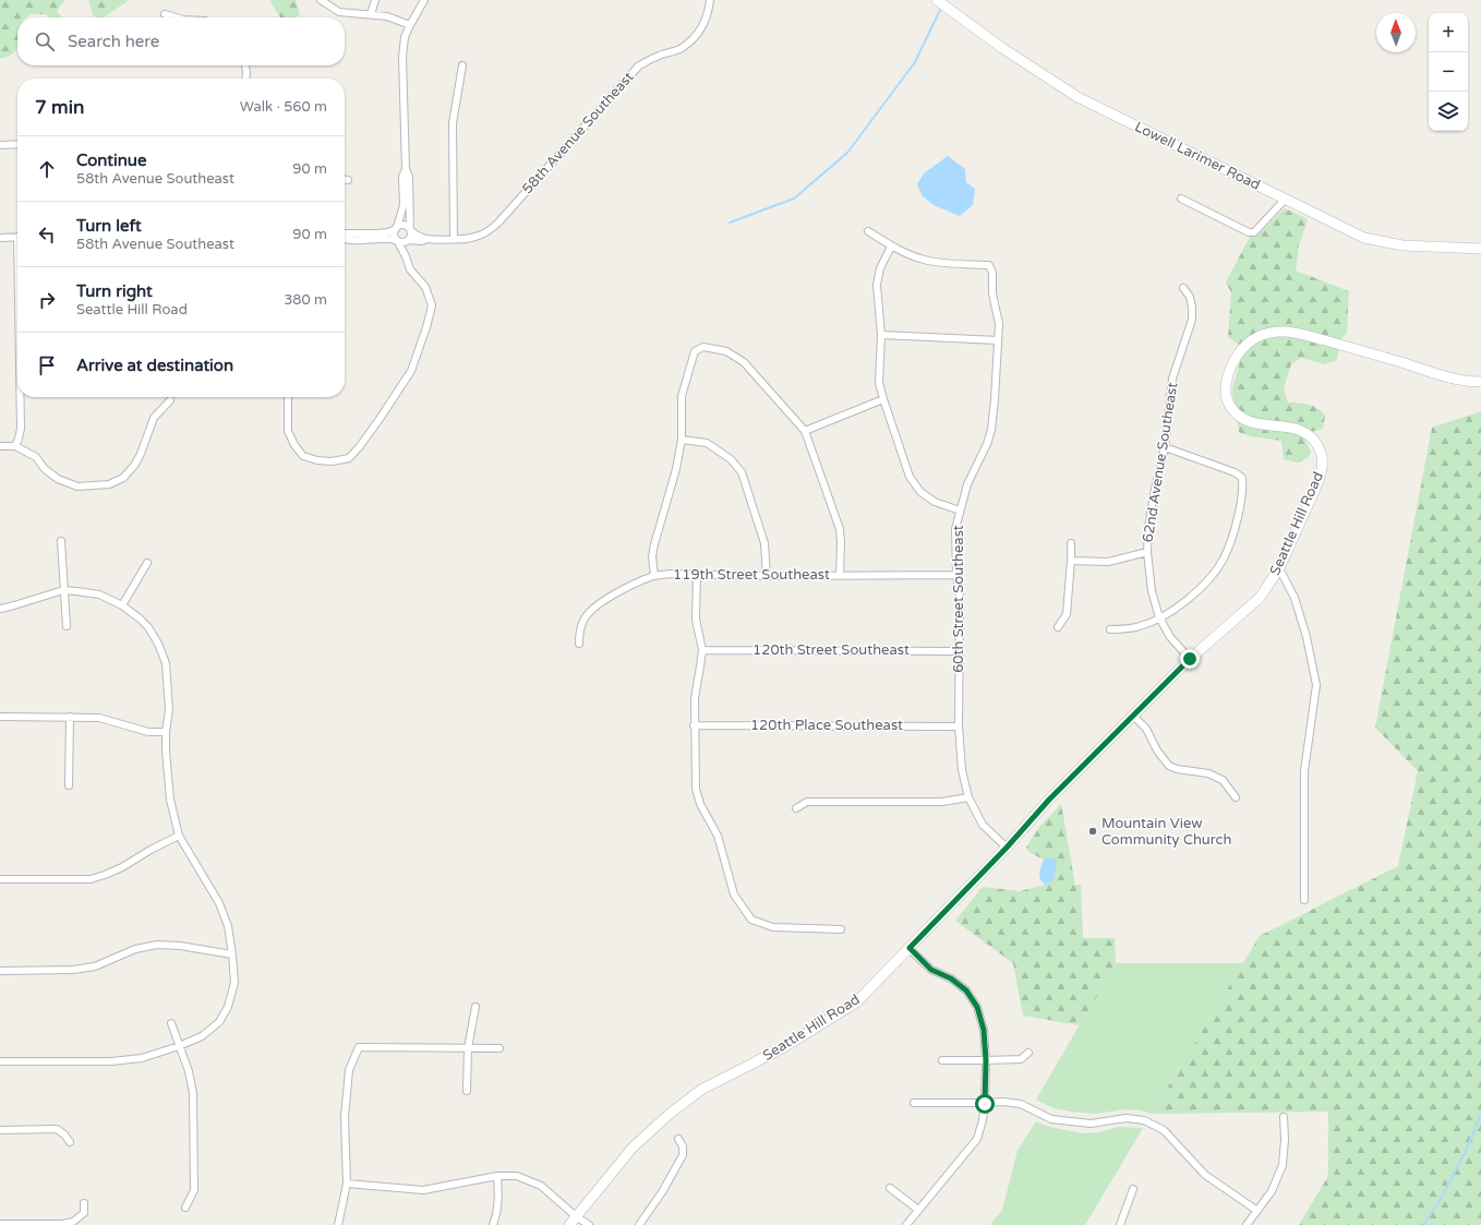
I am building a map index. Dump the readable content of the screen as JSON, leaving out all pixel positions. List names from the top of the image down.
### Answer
{
  "streets": {
    "main road": ["Lowell Larimer Road", "Seattle Hill Road"],
    "street": [
      "58th Avenue Southeast",
      "62nd Avenue Southeast",
      "119th Street Southeast",
      "60th Street Southeast",
      "120th Street Southeast",
      "120th Place Southeast"
    ]
  },
  "crossings": [
    ["62nd Avenue Southeast", "Seattle Hill Road"],
    ["Seattle Hill Road", "60th Street Southeast"],
    ["119th Street Southeast", "60th Street Southeast"],
    ["60th Street Southeast", "120th Street Southeast"],
    ["60th Street Southeast", "120th Place Southeast"]
  ],
  "places": ["Mountain View Community Church"],
  "north": "top",
  "page": {
    "map_buttons": ["+", "−"],
    "search": "Search here",
    "heading": ["7 min", "Walk · 560 m"],
    "list": [
      ["Continue", "58th Avenue Southeast", "90 m"],
      ["Turn left", "58th Avenue Southeast", "90 m"],
      ["Turn right", "Seattle Hill Road", "380 m"],
      "Arrive at destination"
    ]
  }
}
